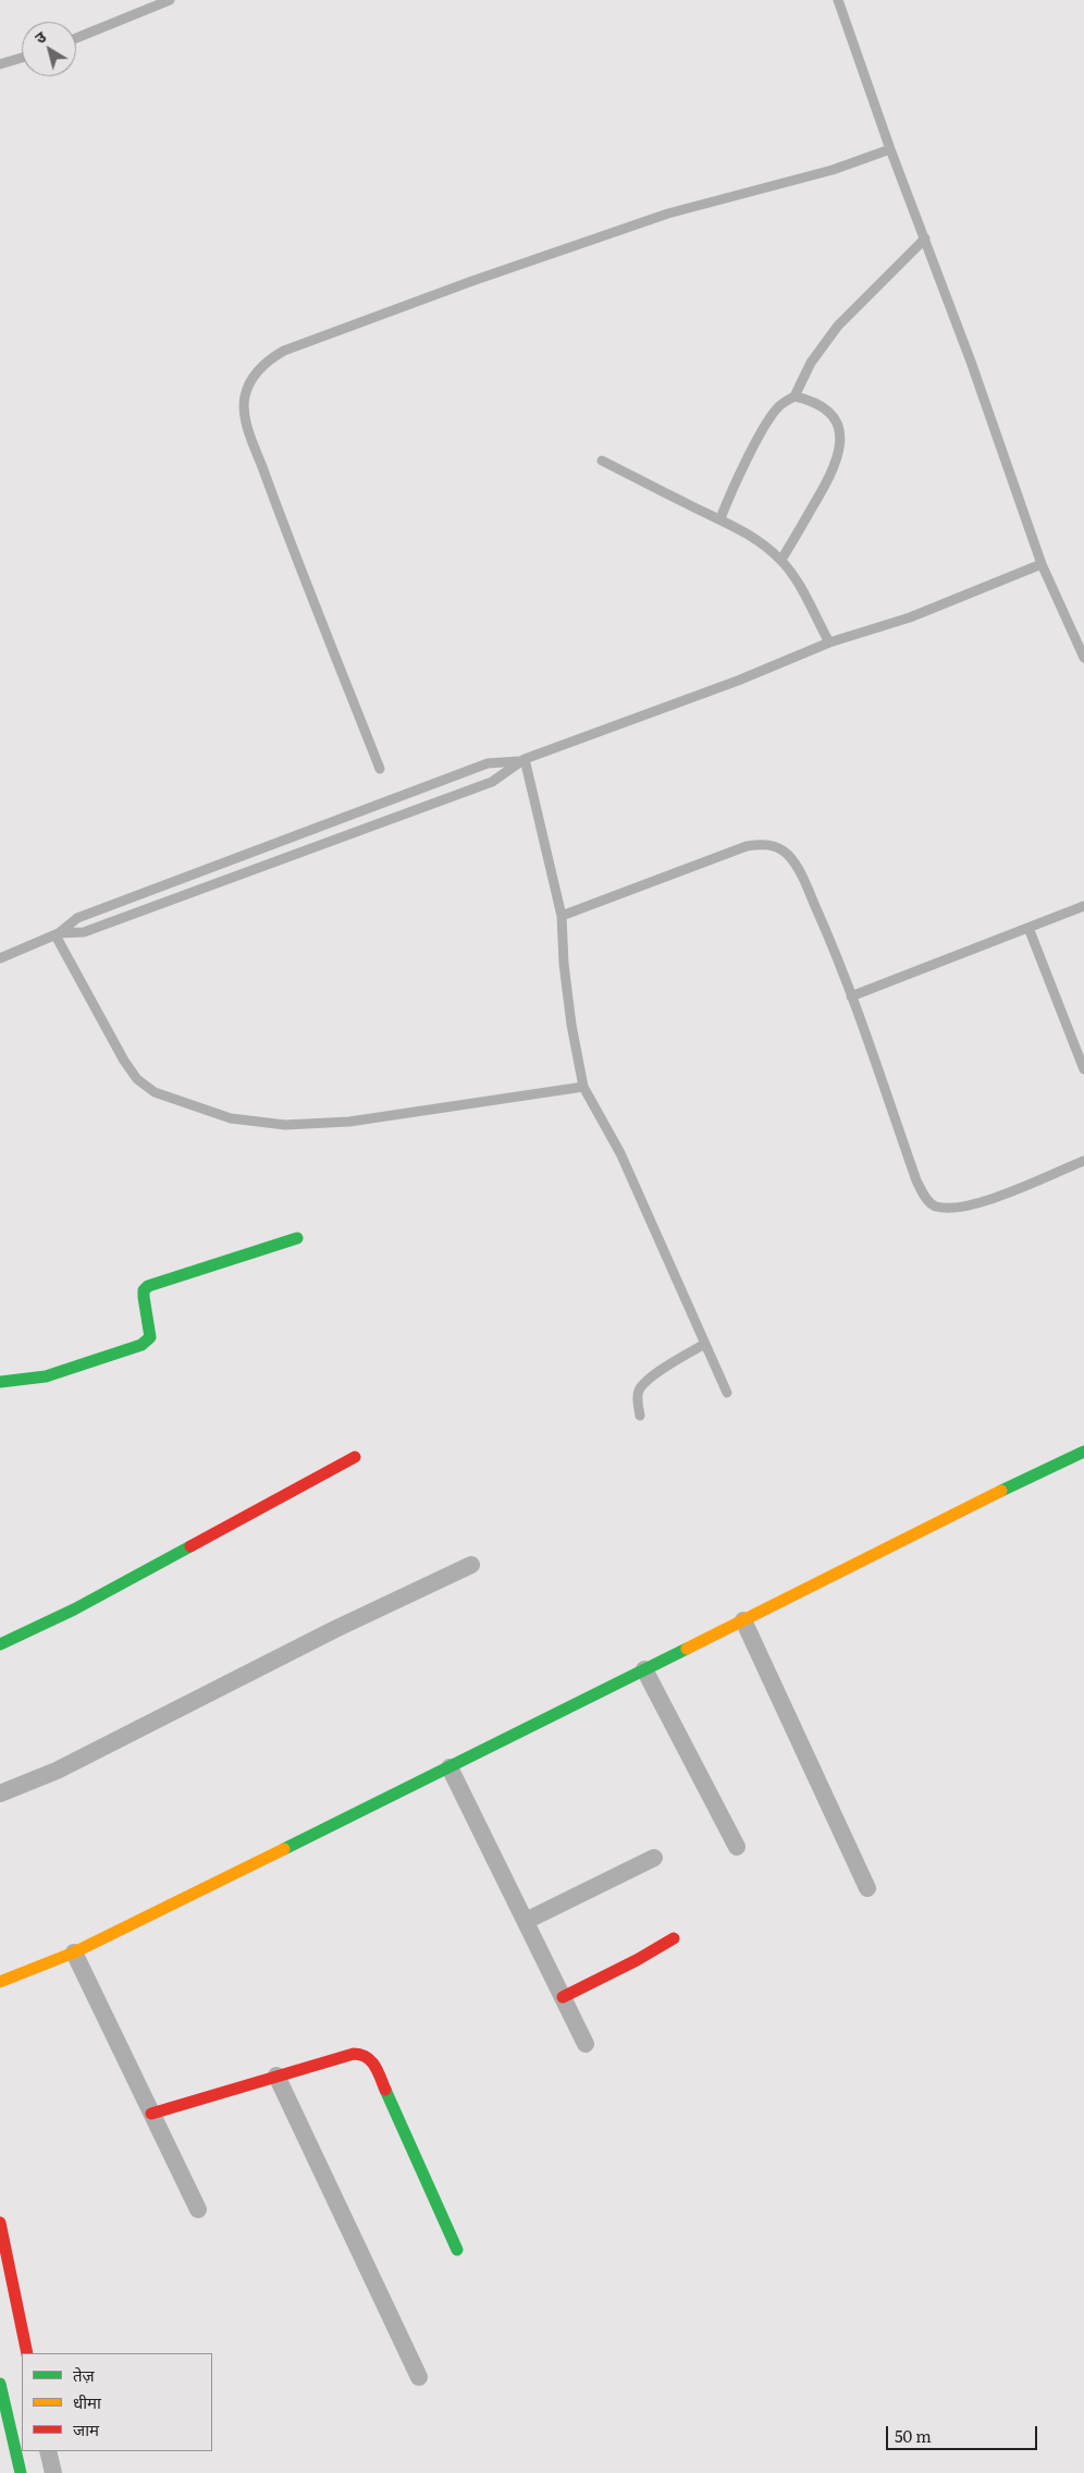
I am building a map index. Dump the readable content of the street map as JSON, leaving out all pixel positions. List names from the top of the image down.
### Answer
{
  "legend": ["तेज़", "धीमा", "जाम"],
  "scale_bar": "50 m",
  "north": "top left"
}
